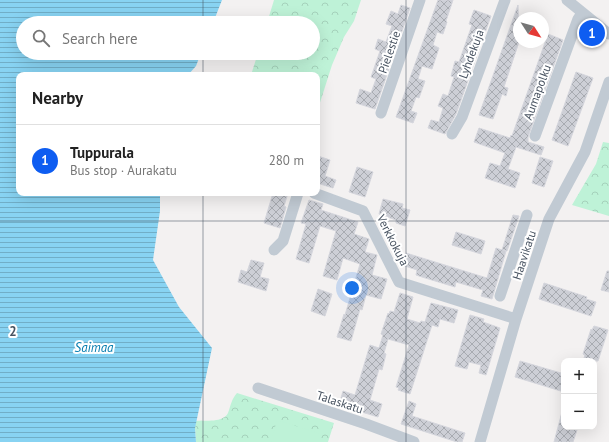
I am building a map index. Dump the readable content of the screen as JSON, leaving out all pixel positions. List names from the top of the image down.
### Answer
{
  "streets": {
    "street": [
      "Pielestie",
      "Lyhdekuja",
      "Aumapolku",
      "Verkkokuja",
      "Haavikatu",
      "Talaskatu"
    ]
  },
  "crossings": [
    ["Verkkokuja", "Haavikatu"]
  ],
  "water": ["Saimaa"],
  "north": "bottom right",
  "page": {
    "search": "Search here",
    "pins": "1",
    "heading": "Nearby",
    "list": [
      {
        "mark": "1",
        "name": "Tuppurala",
        "note": "Bus stop · Aurakatu",
        "value": "280 m"
      }
    ],
    "map_buttons": ["+", "−"]
  },
  "grid": {
    "rows": ["2"]
  }
}
